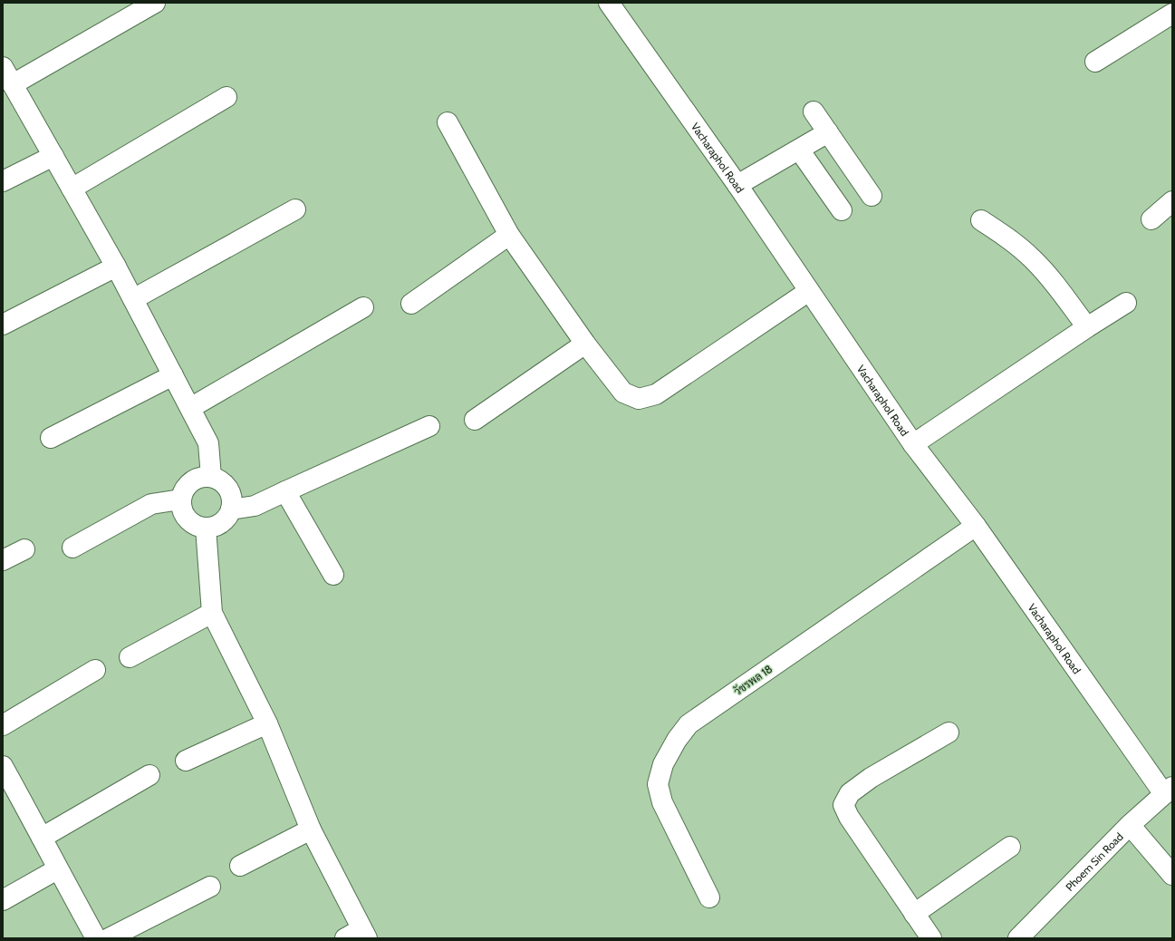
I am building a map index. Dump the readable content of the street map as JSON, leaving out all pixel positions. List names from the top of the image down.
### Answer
{
  "streets": {
    "street": ["Vacharaphol Road", "วัชรพล 18", "Phoem Sin Road"]
  },
  "crossings": [
    ["Vacharaphol Road", "วัชรพล 18"],
    ["Vacharaphol Road", "Phoem Sin Road"]
  ]
}
